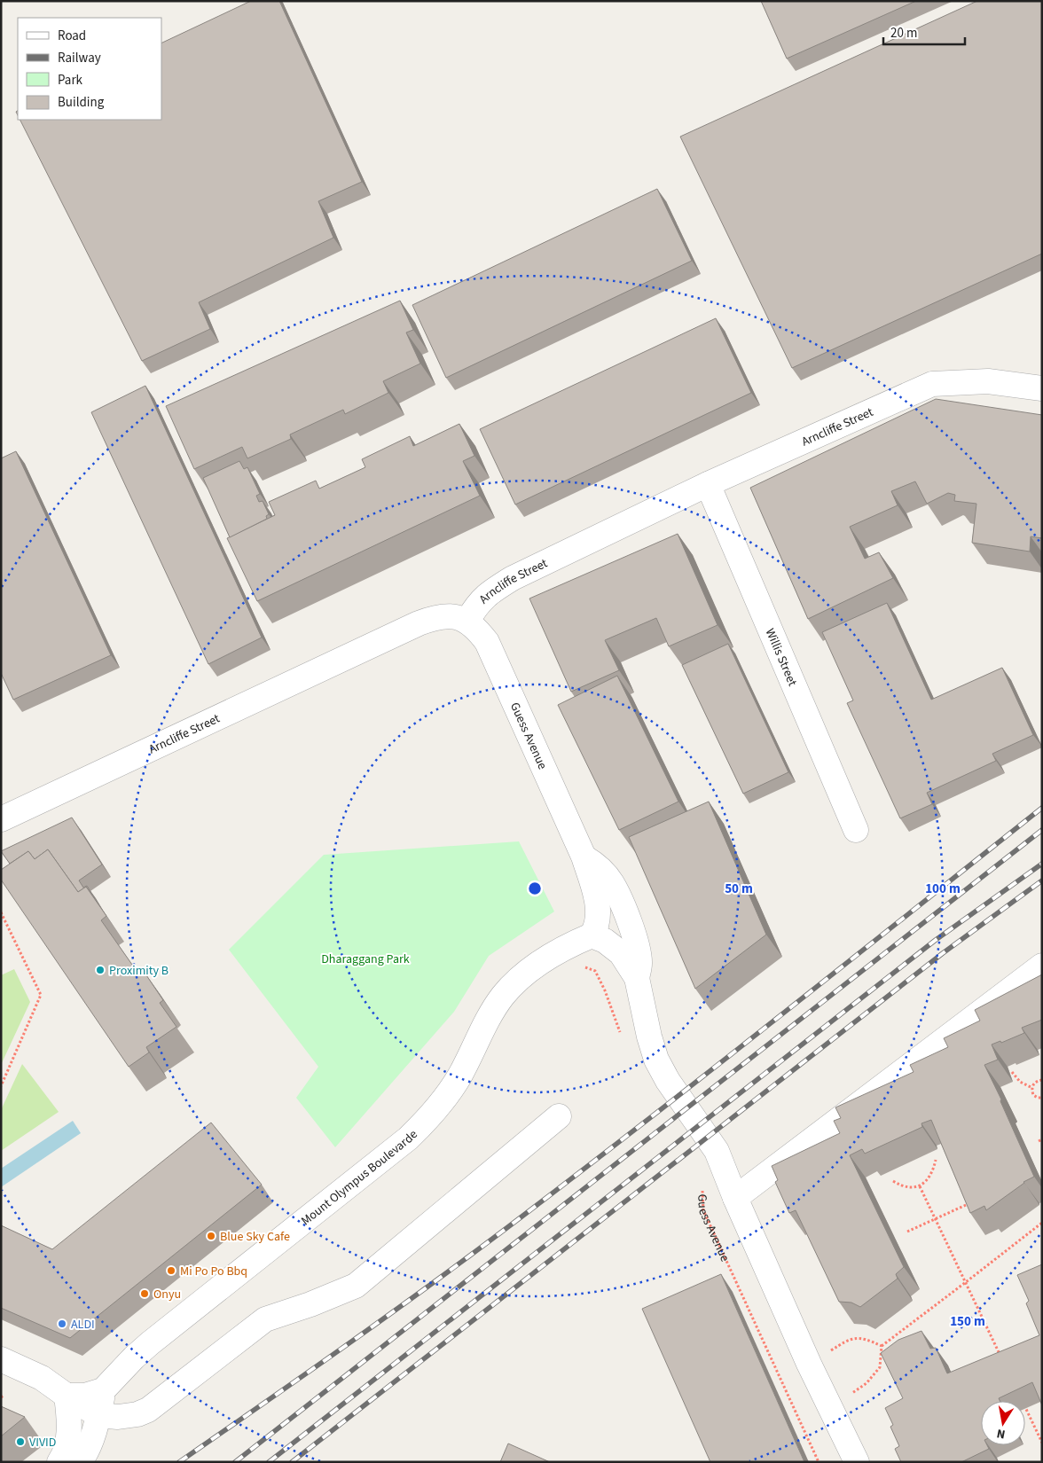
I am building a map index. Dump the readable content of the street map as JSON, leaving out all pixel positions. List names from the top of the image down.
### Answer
{
  "streets": {
    "street": [
      "Arncliffe Street",
      "Willis Street",
      "Guess Avenue",
      "Mount Olympus Boulevarde"
    ]
  },
  "crossings": [
    ["Arncliffe Street", "Willis Street"],
    ["Arncliffe Street", "Guess Avenue"],
    ["Guess Avenue", "Mount Olympus Boulevarde"]
  ],
  "parks": ["Dharaggang Park"],
  "places": [
    "Proximity B",
    "Blue Sky Cafe",
    "Mi Po Po Bbq",
    "Onyu",
    "ALDI",
    "VIVID"
  ],
  "legend": [
    "Road",
    "Railway",
    "Park",
    "Building"
  ],
  "scale_bar": "20 m",
  "north": "bottom",
  "rings": ["50 m", "100 m", "150 m"]
}
